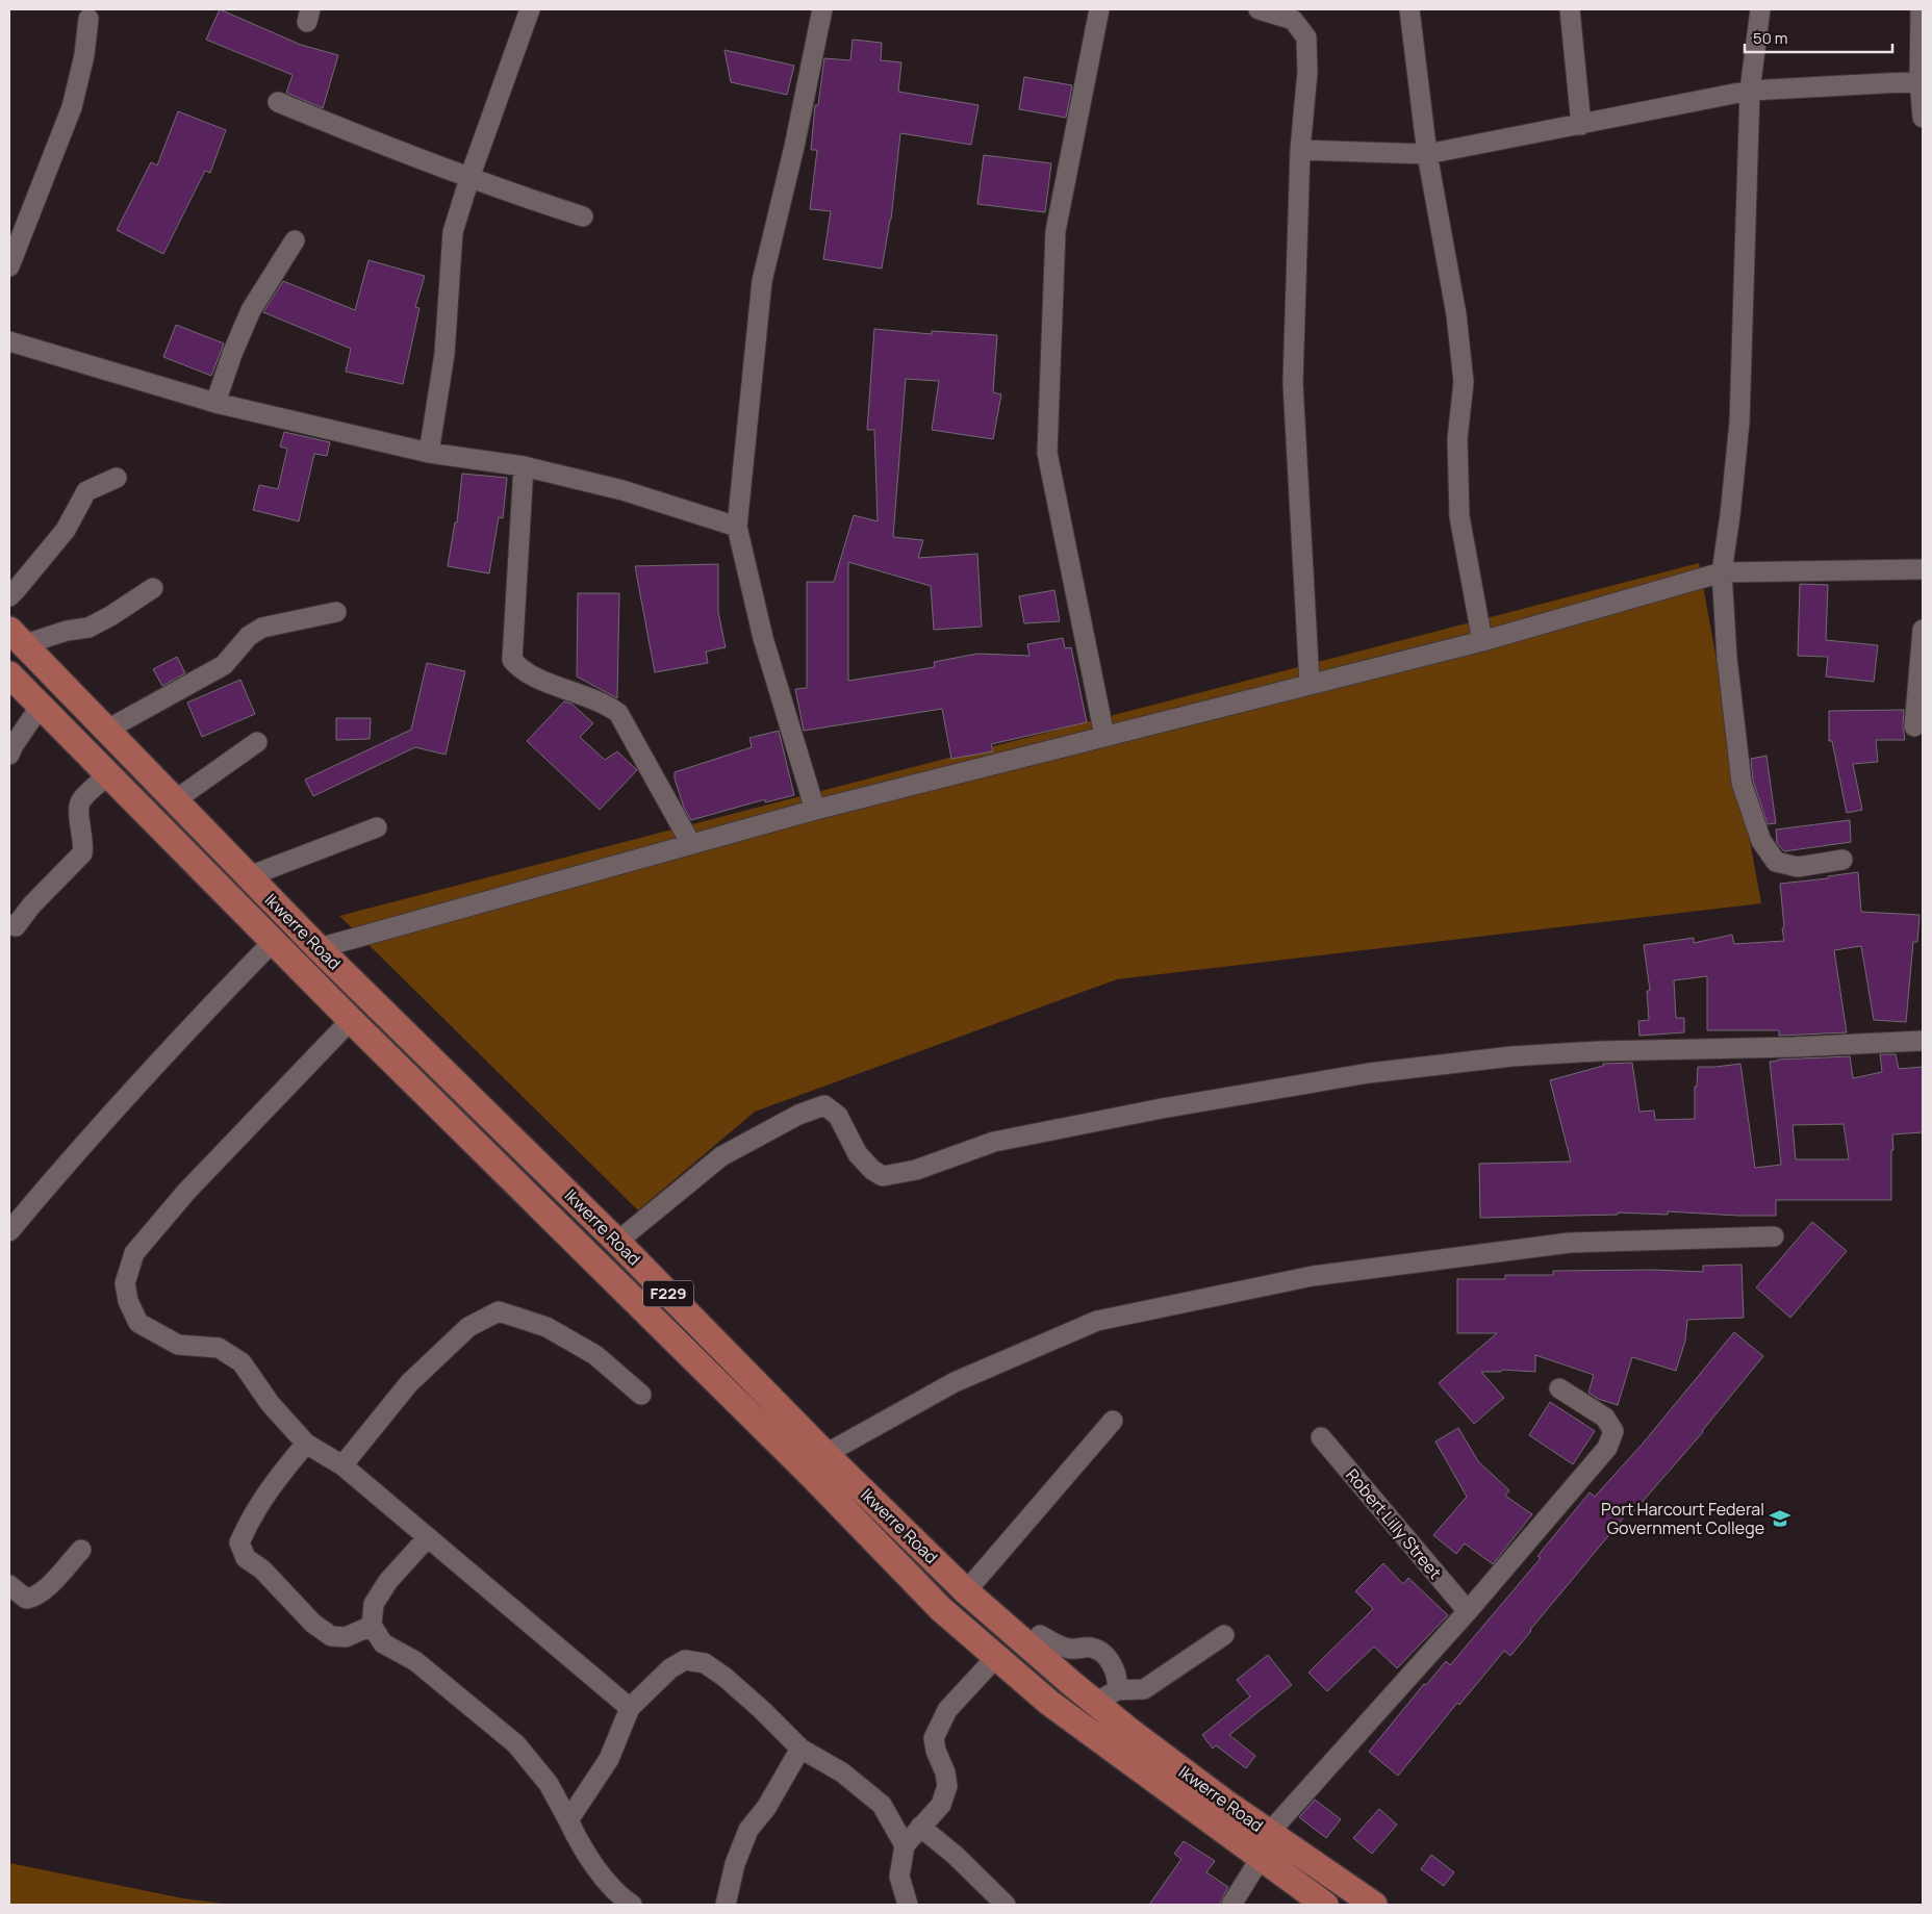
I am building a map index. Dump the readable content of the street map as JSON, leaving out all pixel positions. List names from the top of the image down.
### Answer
{
  "streets": {
    "main road": ["Ikwerre Road", "F229"],
    "street": ["Robert Lilly Street"]
  },
  "places": {
    "school or university": ["Port Harcourt Federal Government College"]
  },
  "scale_bar": "50 m"
}
